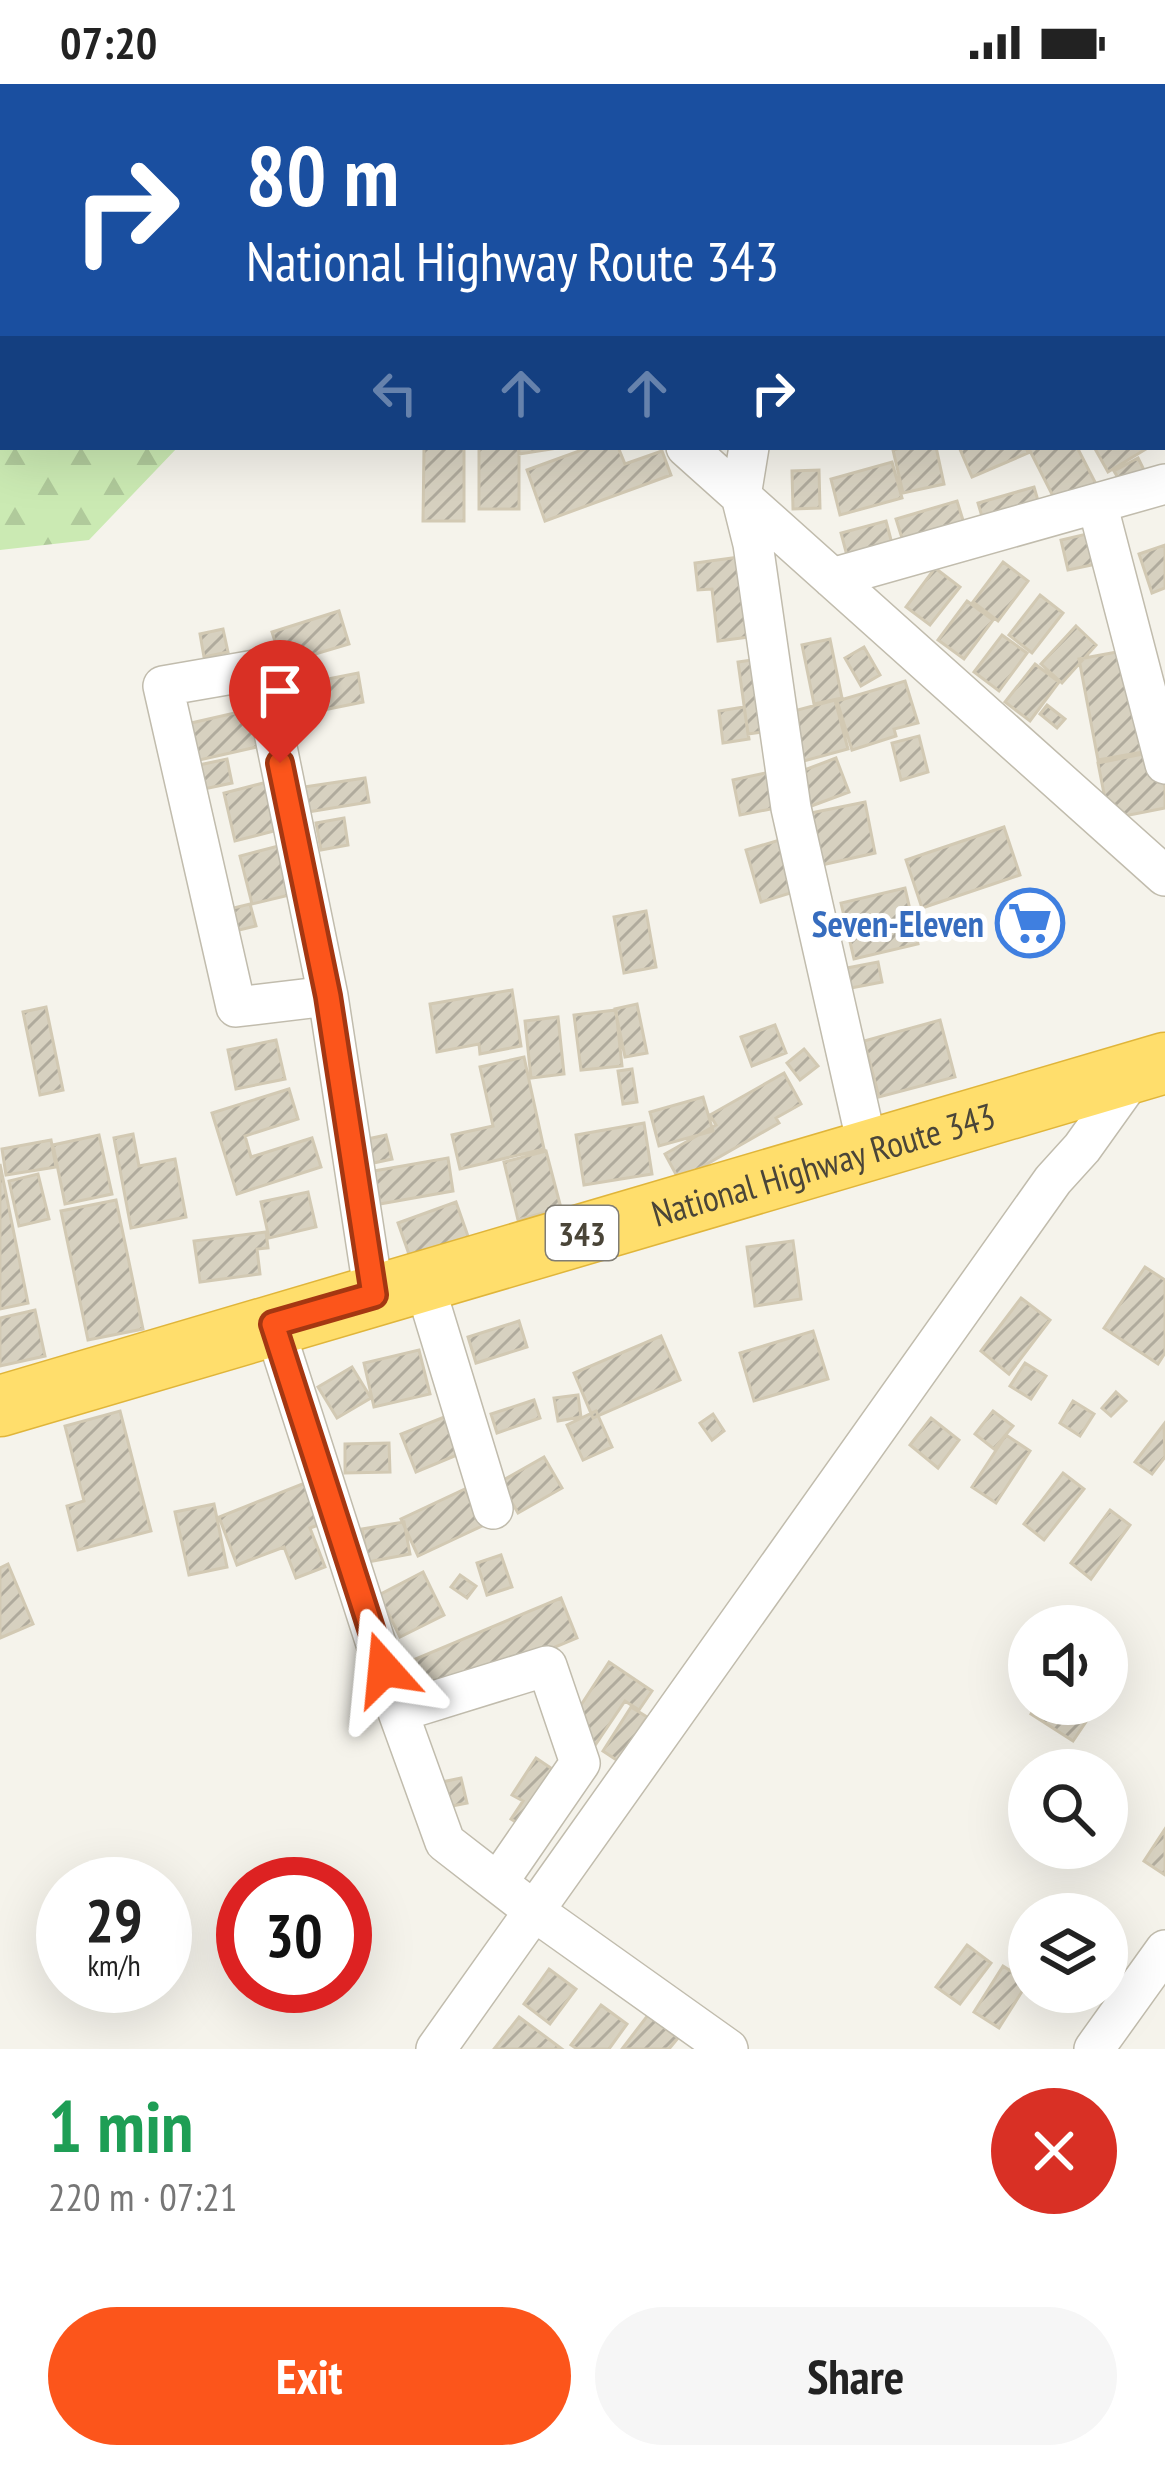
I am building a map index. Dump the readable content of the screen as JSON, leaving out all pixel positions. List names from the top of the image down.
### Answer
{
  "streets": {
    "highway": ["National Highway Route 343", "343"]
  },
  "places": {
    "supermarket": ["Seven-Eleven"]
  },
  "page": {
    "status": "07:20",
    "turn": ["80 m", "National Highway Route 343"],
    "speed": "29 km/h",
    "limit": "30",
    "heading": ["1 min", "220 m · 07:21"],
    "buttons": ["Exit", "Share"]
  }
}
